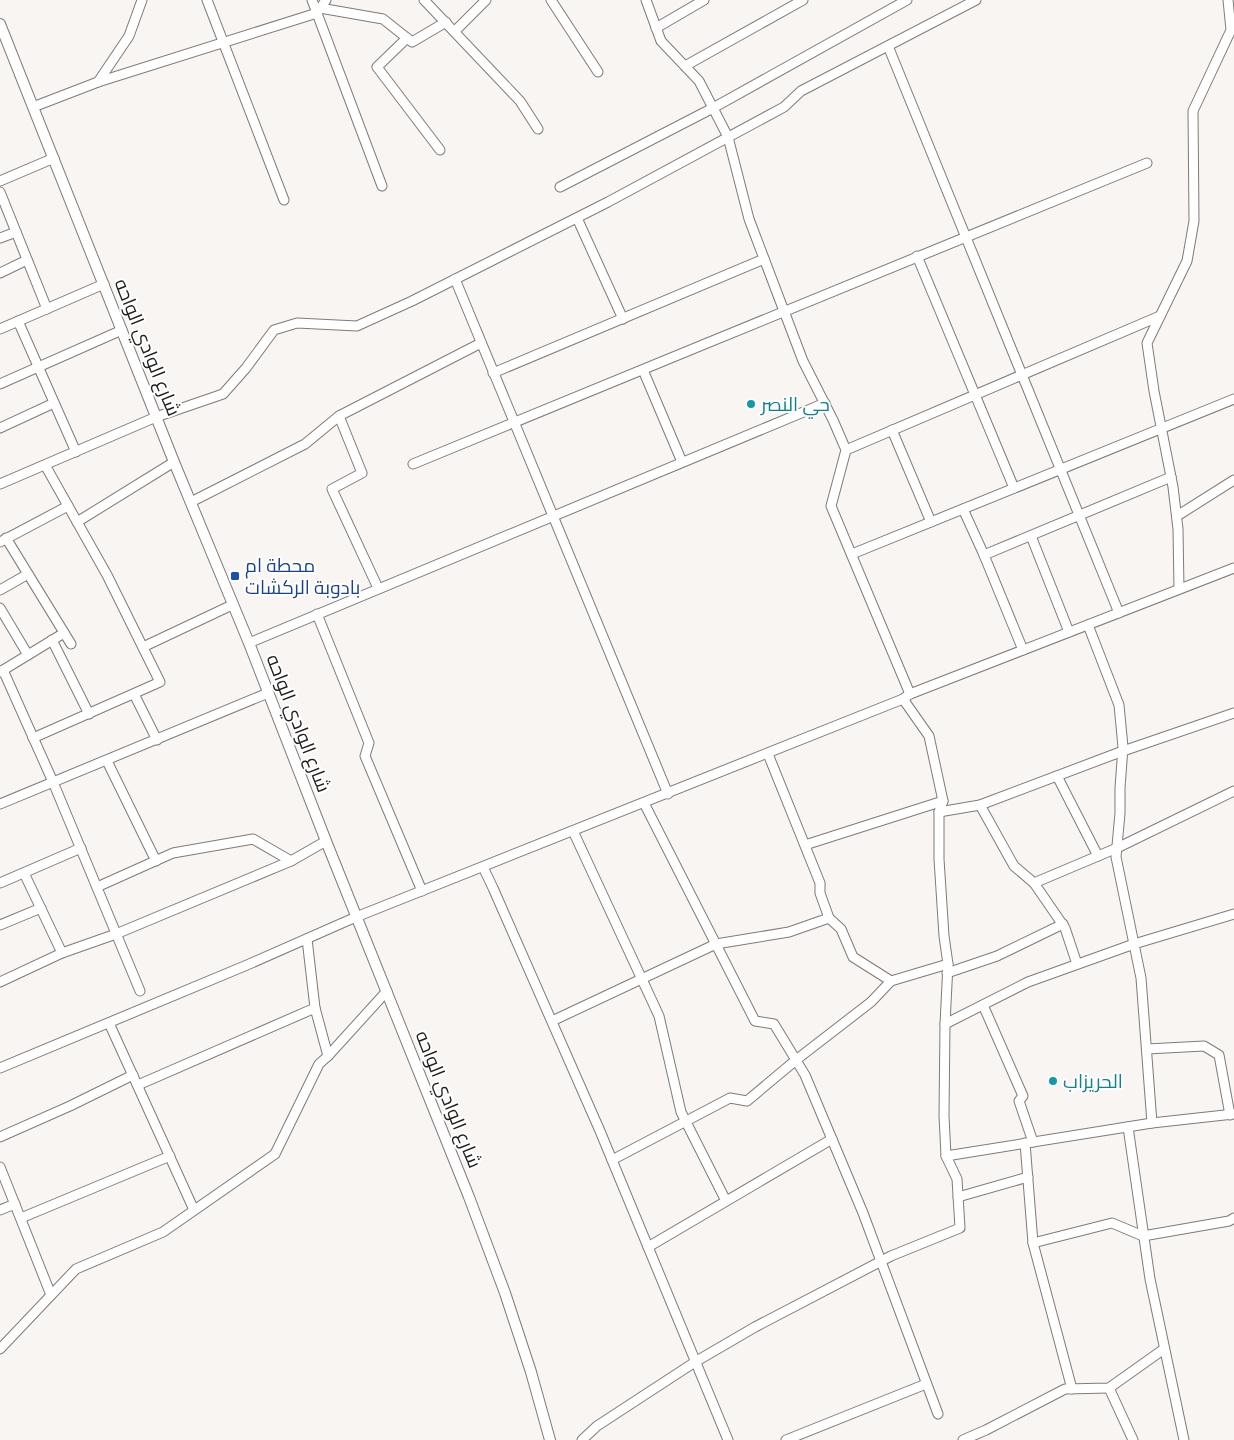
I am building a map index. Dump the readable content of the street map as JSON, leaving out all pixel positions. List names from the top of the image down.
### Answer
{
  "streets": {
    "main road": ["شارع الوادي الواحه"]
  },
  "places": {
    "other": ["حي النصر", "الحريزاب"],
    "transit": ["محطة ام بادوبة الركشات"]
  }
}
